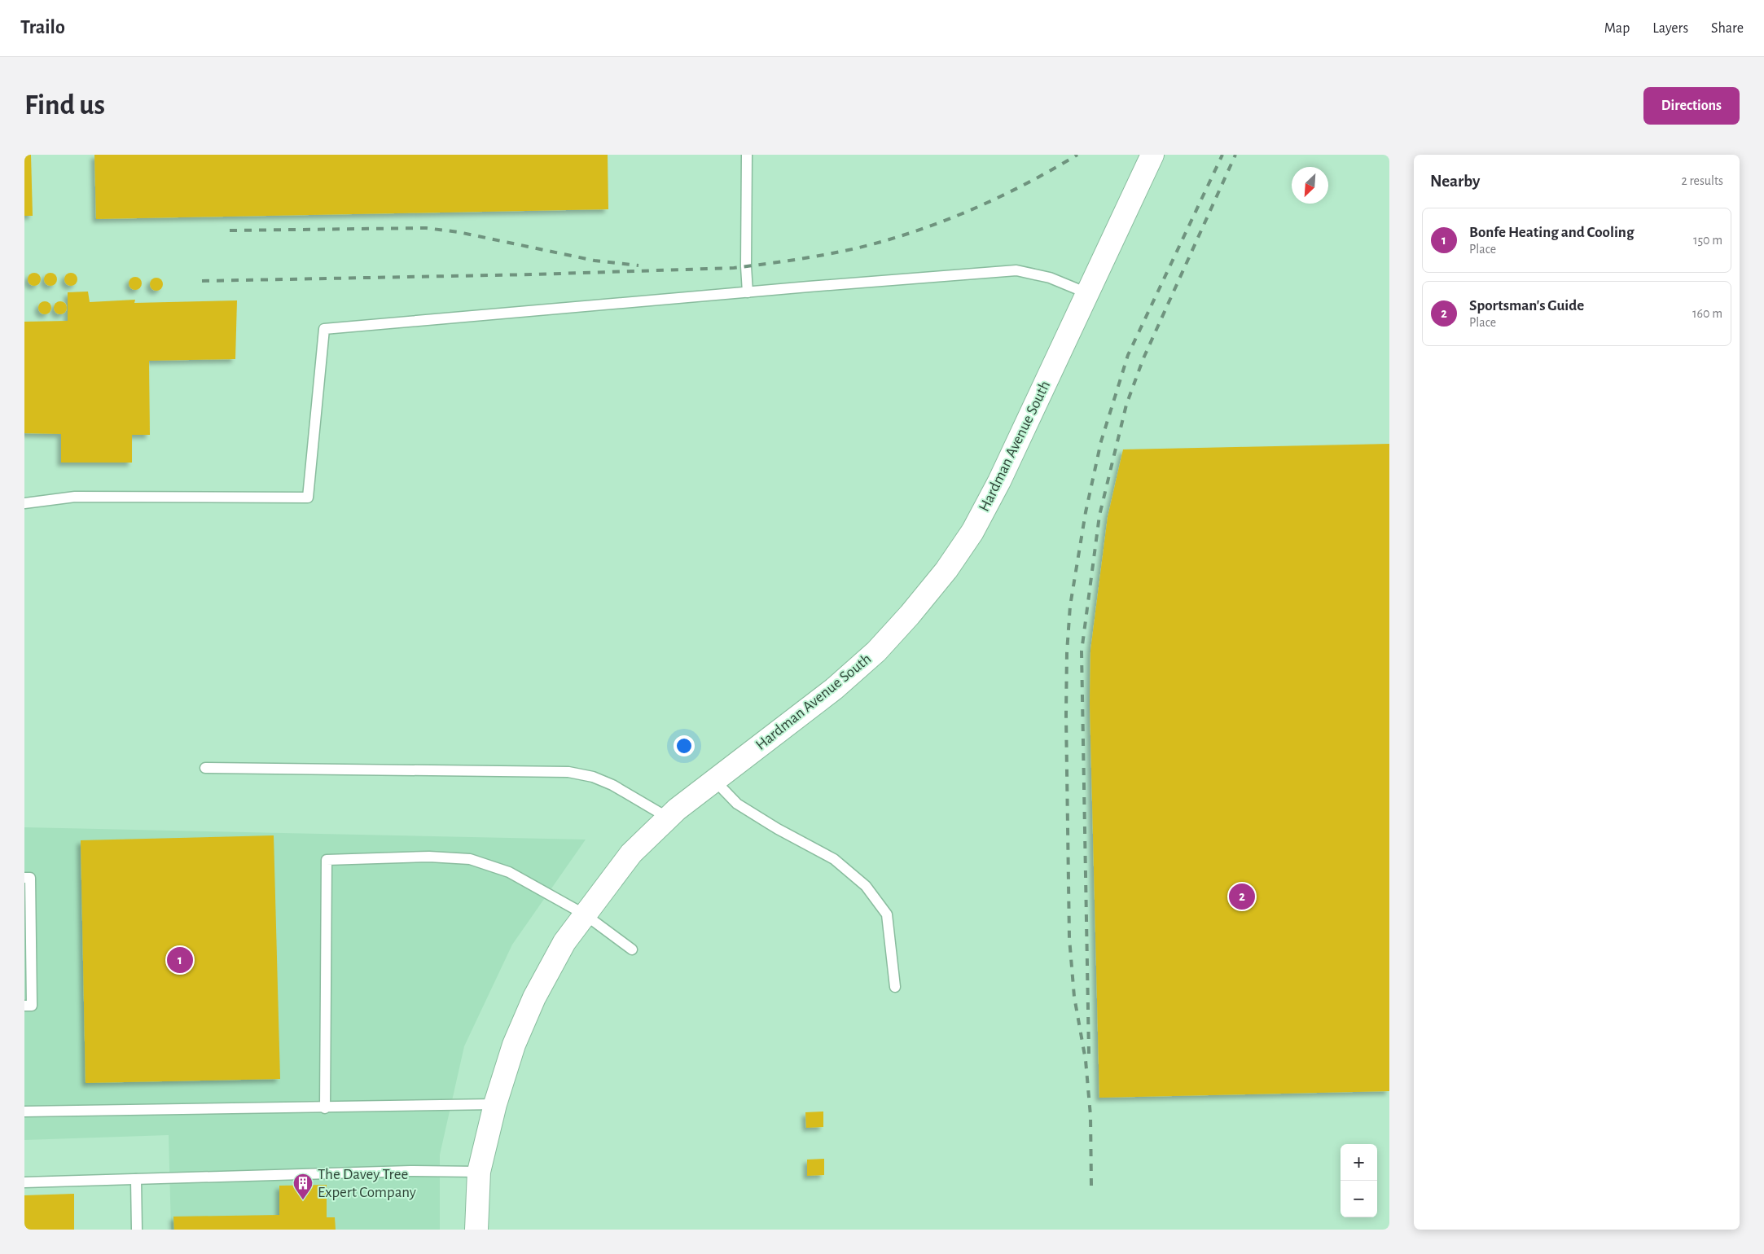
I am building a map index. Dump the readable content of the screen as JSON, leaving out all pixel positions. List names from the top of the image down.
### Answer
{
  "streets": {
    "street": ["Hardman Avenue South"]
  },
  "places": {
    "building": ["The Davey Tree Expert Company"]
  },
  "north": "bottom left",
  "page": {
    "header": "Trailo",
    "nav": ["Map", "Layers", "Share"],
    "buttons": "Directions",
    "title": "Find us",
    "heading": ["Nearby", "2 results"],
    "list": [
      {
        "mark": "1",
        "name": "Bonfe Heating and Cooling",
        "note": "Place",
        "value": "150 m"
      },
      {
        "mark": "2",
        "name": "Sportsman's Guide",
        "note": "Place",
        "value": "160 m"
      }
    ],
    "pins": ["2", "1"],
    "map_buttons": ["+", "−"]
  }
}
